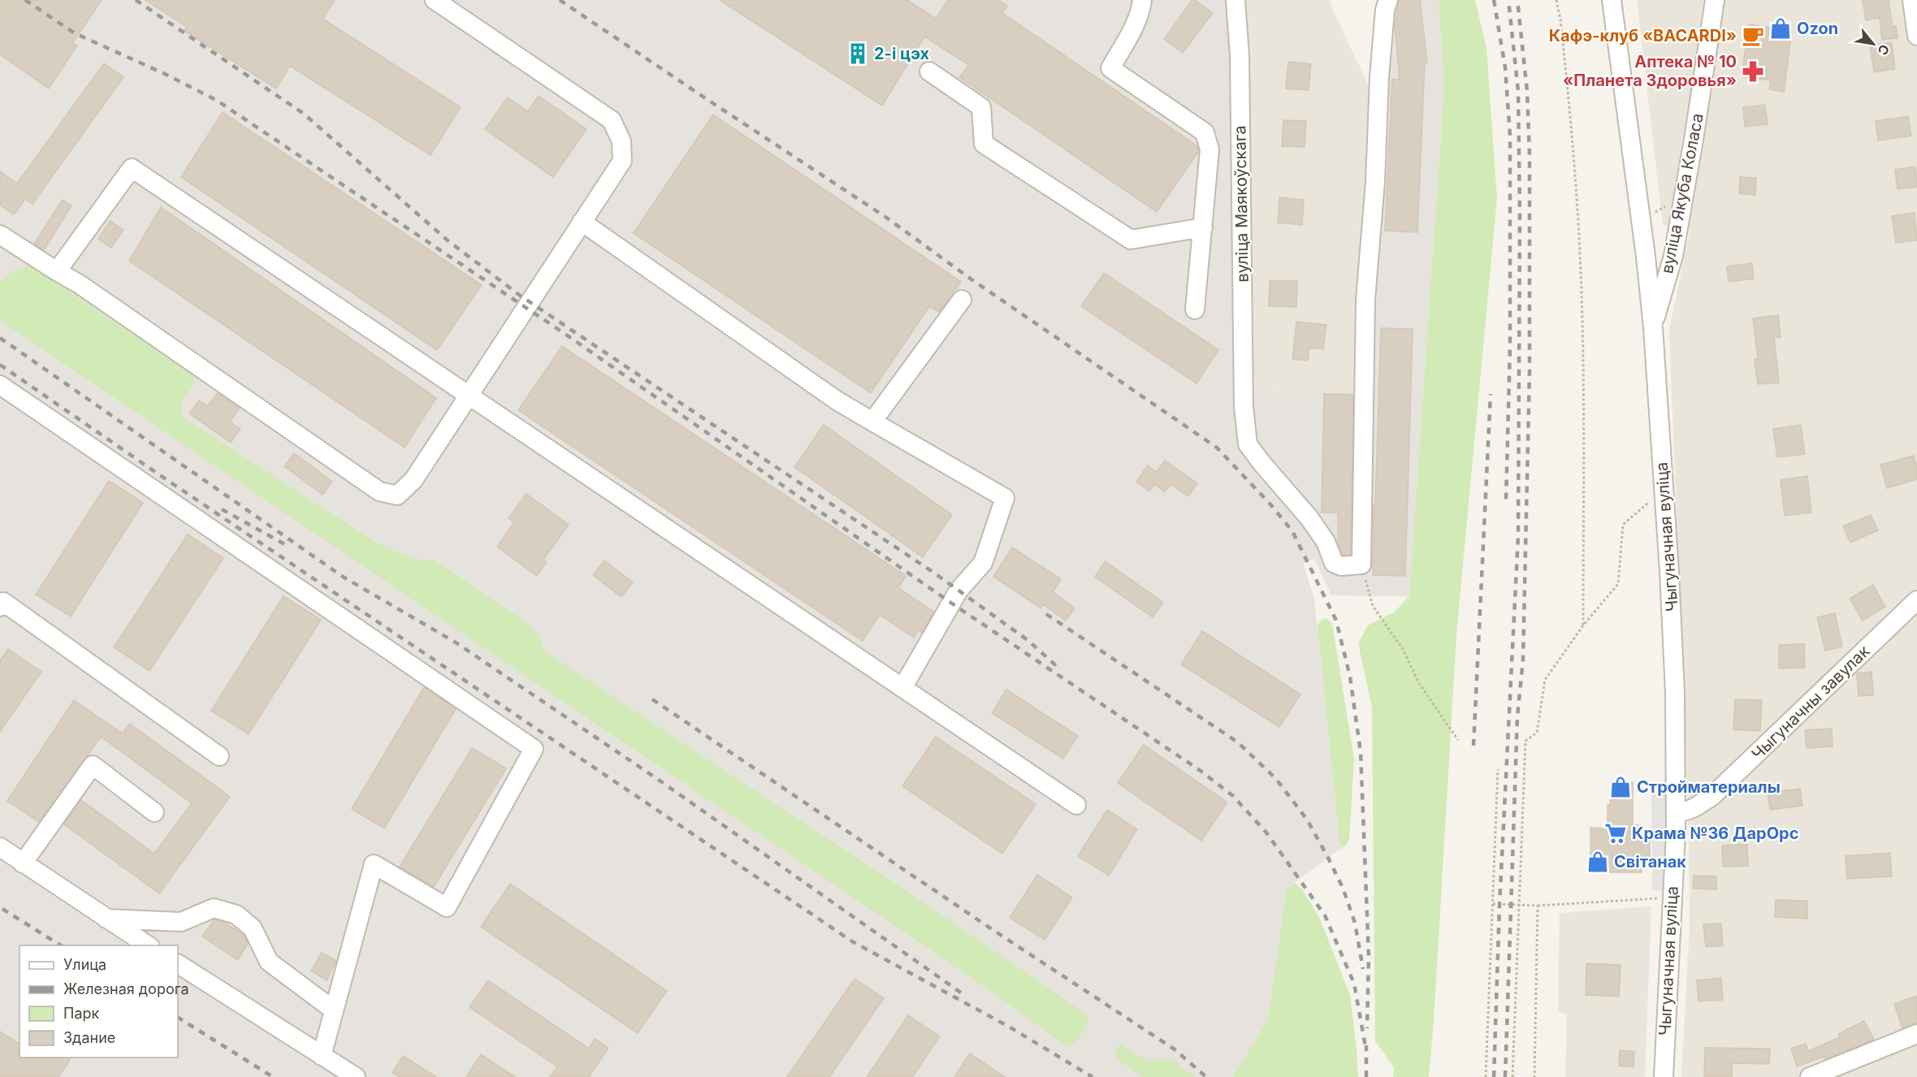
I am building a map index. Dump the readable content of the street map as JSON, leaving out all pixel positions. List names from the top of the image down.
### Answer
{
  "streets": {
    "street": [
      "вуліца Якуба Коласа",
      "вуліца Маякоўскага",
      "Чыгуначная вуліца",
      "Чыгуначны завулак"
    ]
  },
  "crossings": [
    ["вуліца Якуба Коласа", "Чыгуначная вуліца"],
    ["Чыгуначная вуліца", "Чыгуначны завулак"]
  ],
  "places": {
    "shop": ["Ozon", "Стройматериалы", "Світанак"],
    "cafe": ["Кафэ-клуб «BACARDI»"],
    "building": ["2-і цэх"],
    "pharmacy": ["Аптека № 10 «Планета Здоровья»"],
    "supermarket": ["Крама №36 ДарОрс"]
  },
  "legend": [
    "Улица",
    "Железная дорога",
    "Парк",
    "Здание"
  ],
  "north": "bottom right"
}
